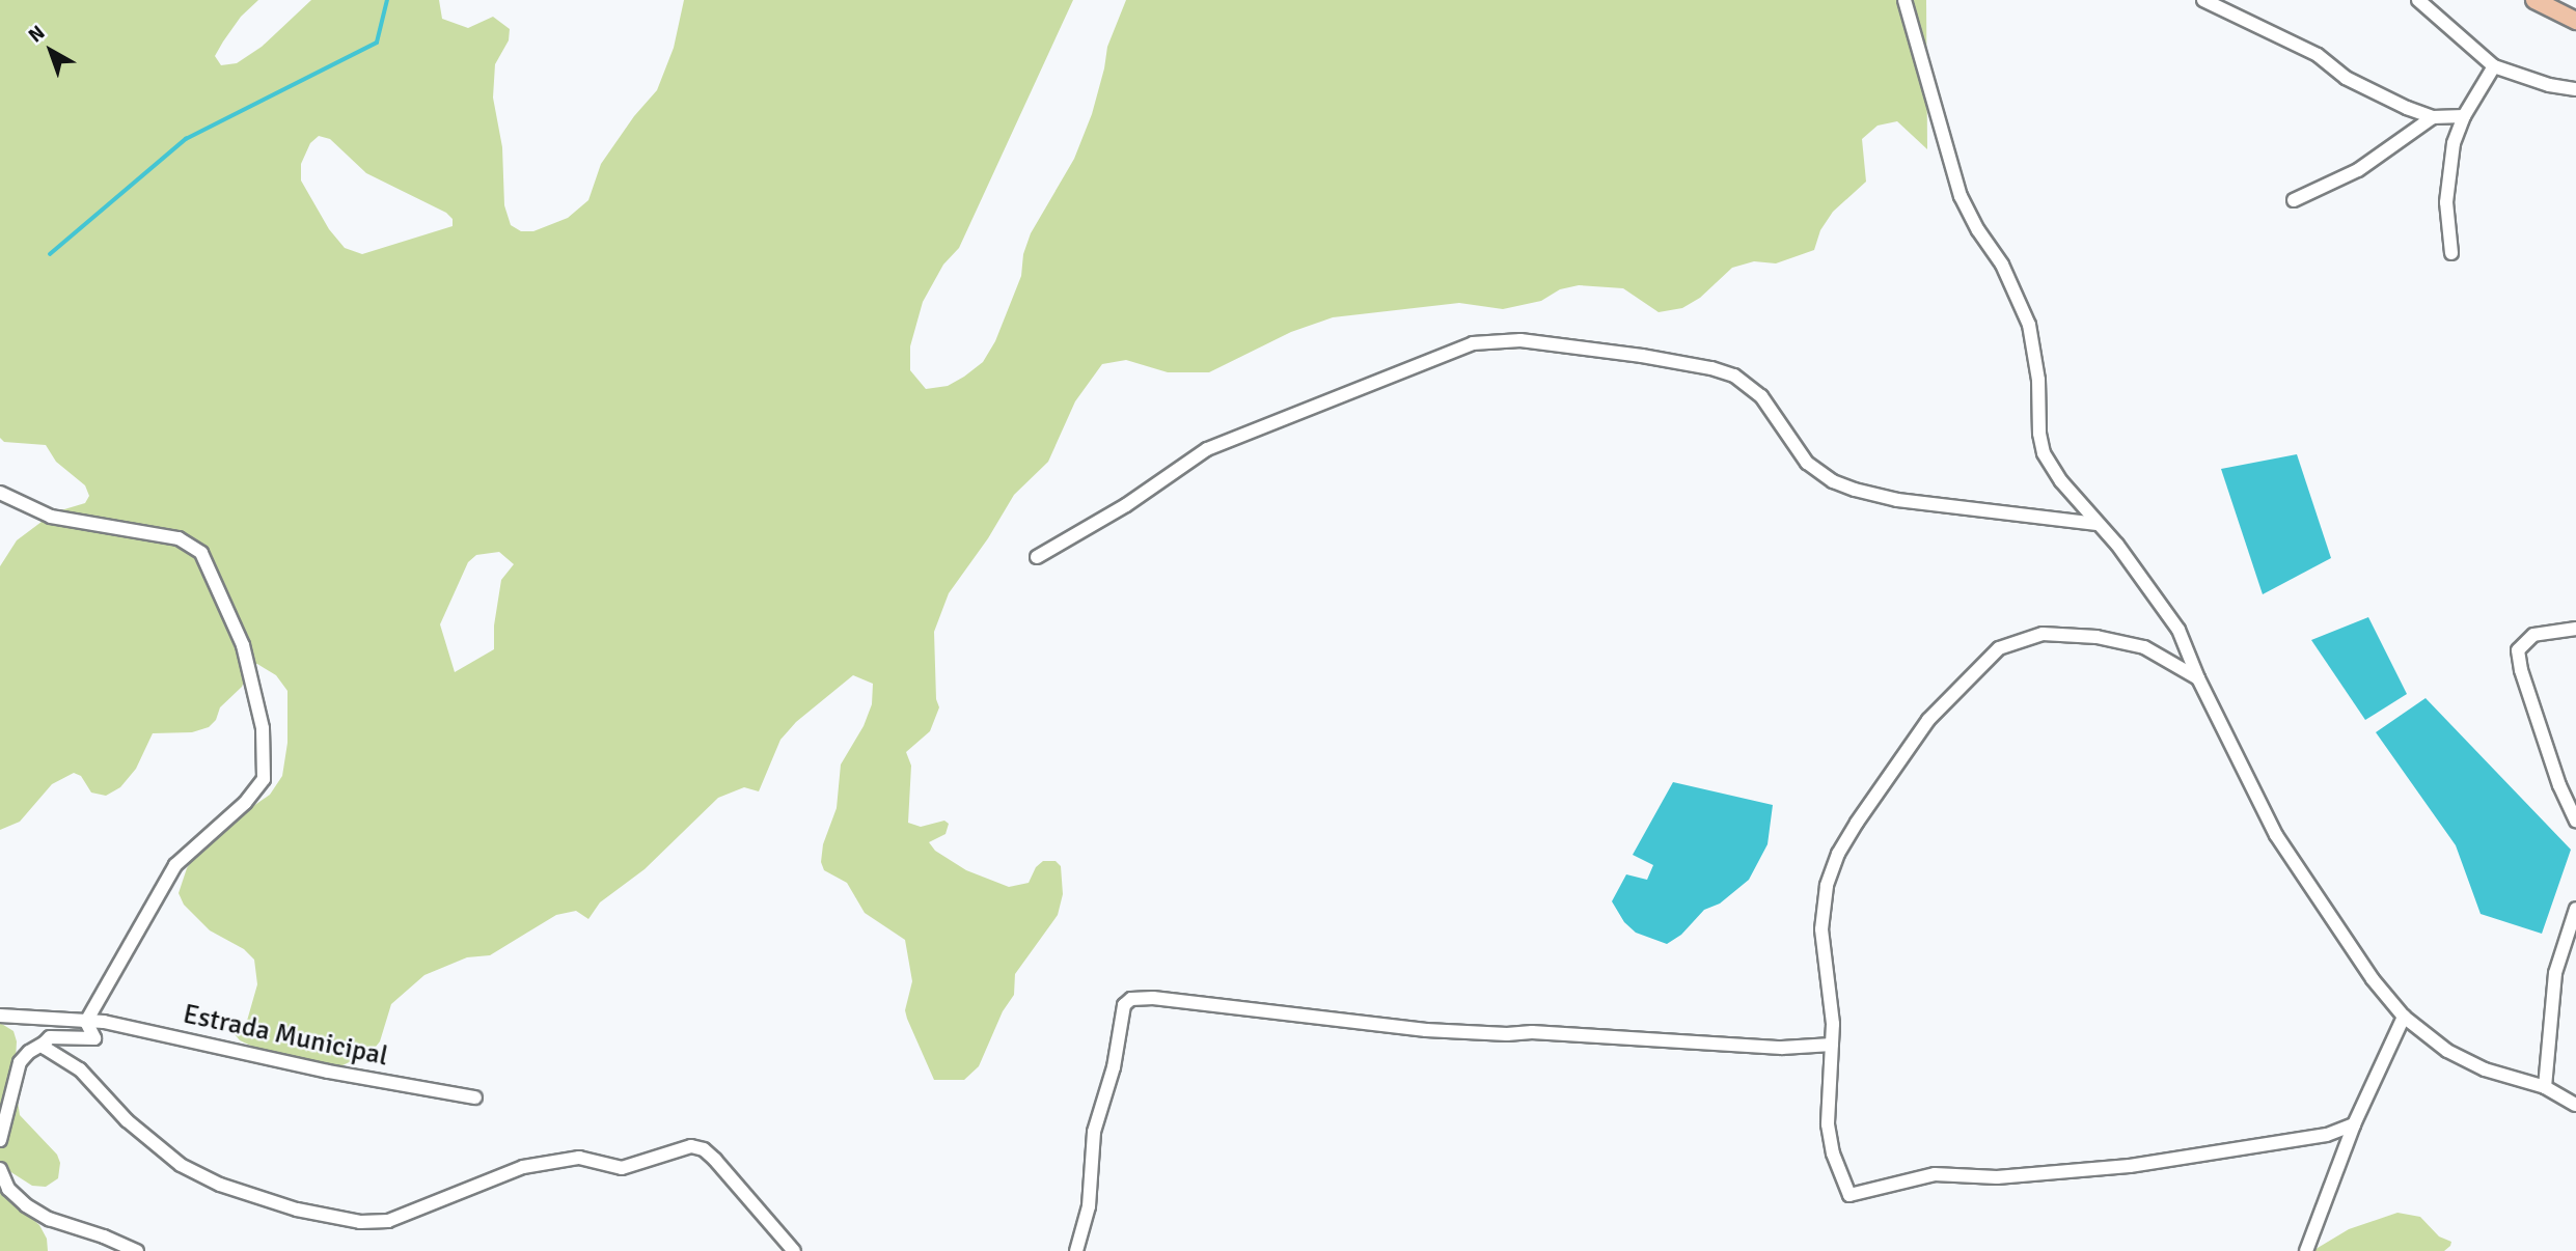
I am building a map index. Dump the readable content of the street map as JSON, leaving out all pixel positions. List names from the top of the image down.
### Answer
{
  "streets": {
    "street": ["Estrada Municipal"]
  },
  "north": "top left"
}
